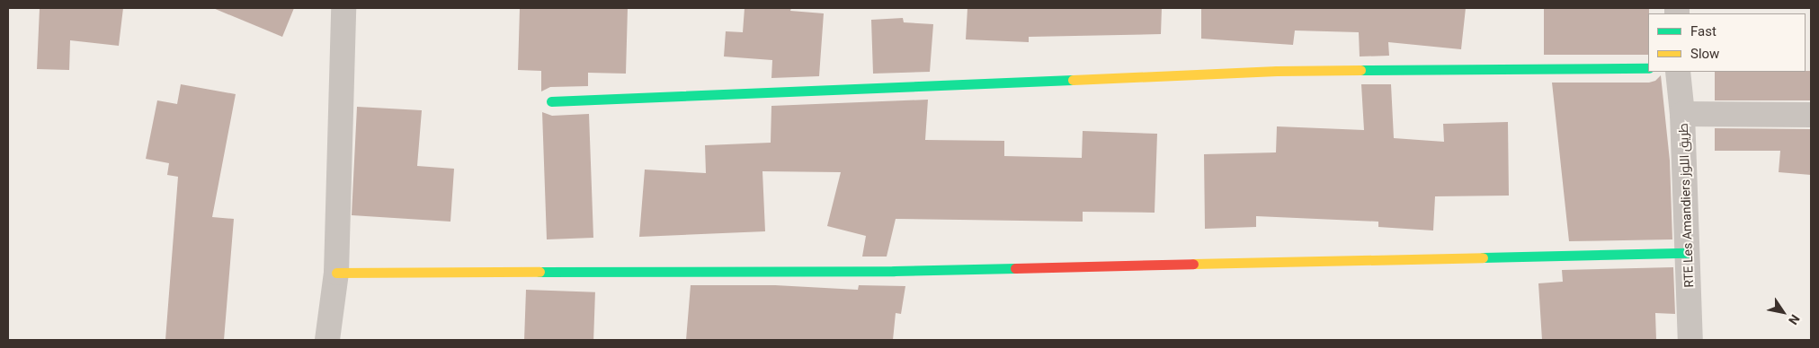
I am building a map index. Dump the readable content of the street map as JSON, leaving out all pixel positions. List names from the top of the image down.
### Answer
{
  "streets": {
    "street": ["RTE Les Amandiers طريق اللوز"]
  },
  "legend": ["Fast", "Slow"],
  "north": "bottom right"
}
